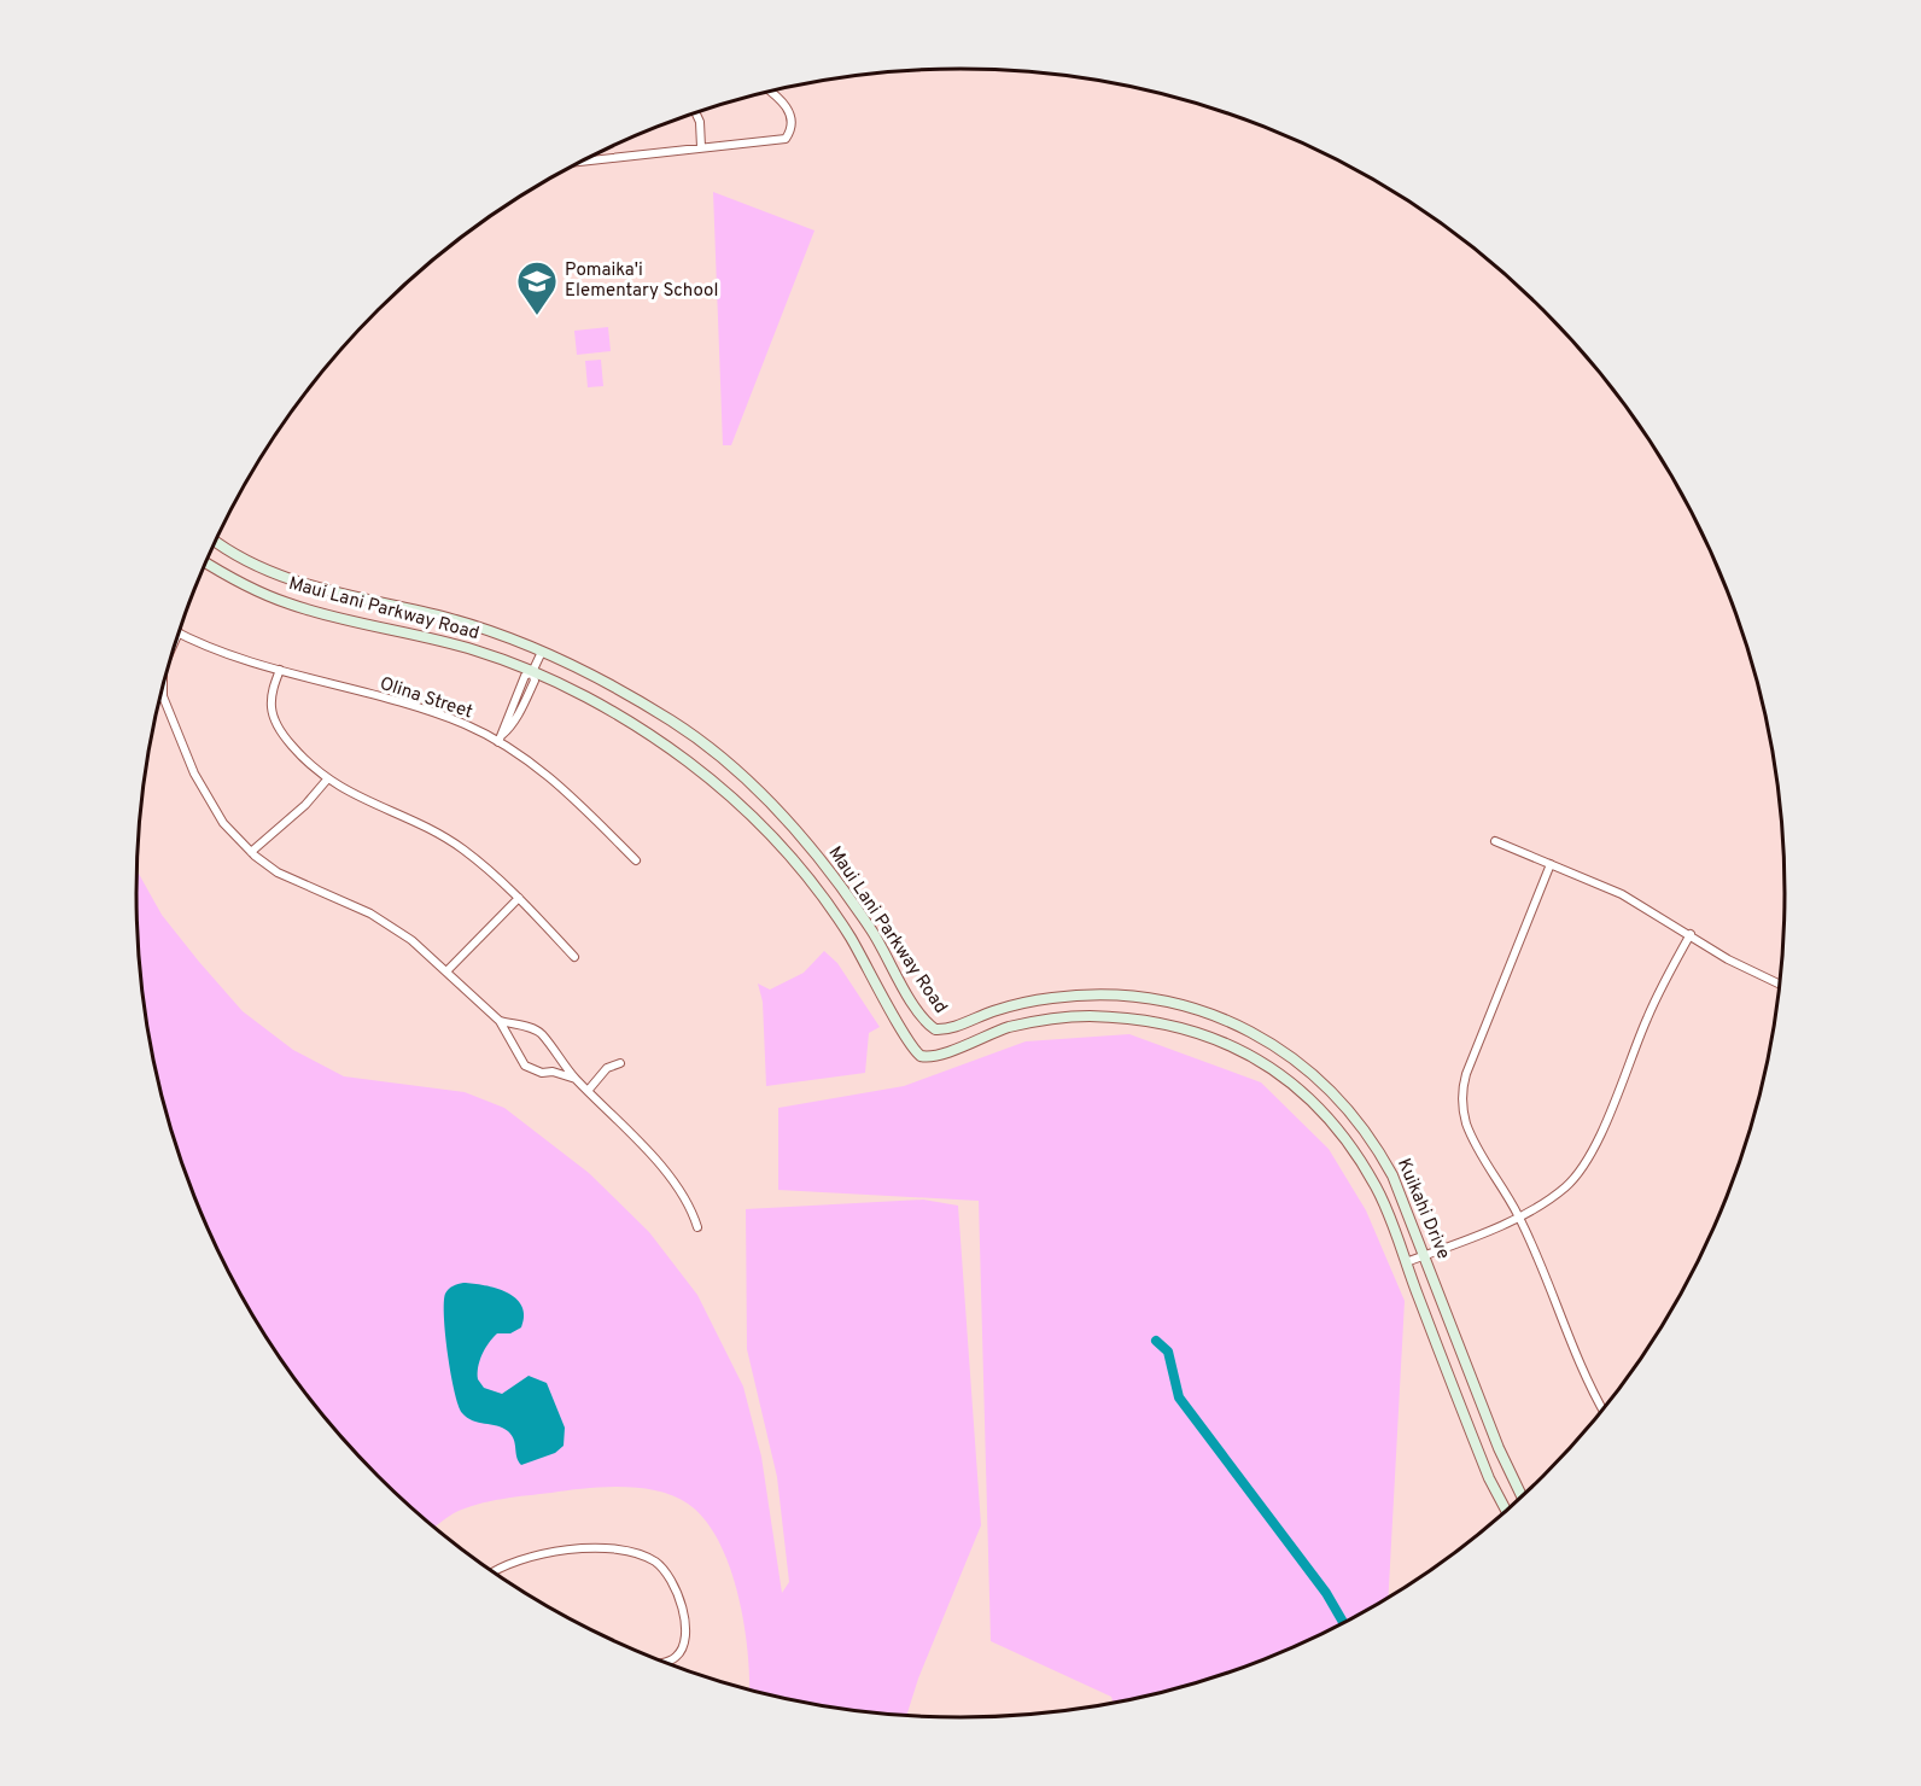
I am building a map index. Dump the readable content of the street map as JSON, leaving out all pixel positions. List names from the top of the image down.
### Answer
{
  "streets": {
    "main road": ["Maui Lani Parkway Road", "Kuikahi Drive"],
    "street": ["Olina Street"]
  },
  "crossings": [
    ["Maui Lani Parkway Road", "Kuikahi Drive"]
  ],
  "places": {
    "school or university": ["Pomaika'i Elementary School"]
  }
}
